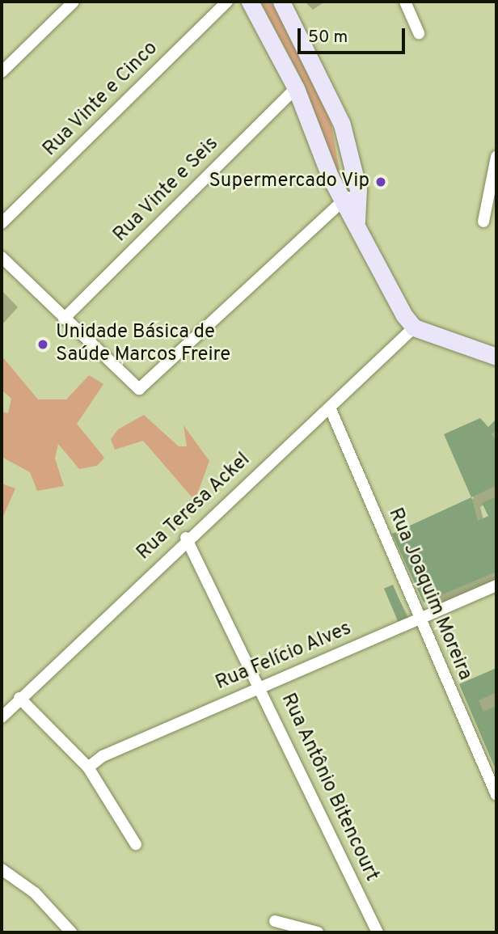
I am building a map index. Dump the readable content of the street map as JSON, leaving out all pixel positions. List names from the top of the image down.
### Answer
{
  "streets": {
    "street": [
      "Rua Vinte e Cinco",
      "Rua Vinte e Seis",
      "Rua Teresa Ackel",
      "Rua Joaquim Moreira",
      "Rua Felício Alves",
      "Rua Antônio Bitencourt"
    ]
  },
  "crossings": [
    ["Rua Teresa Ackel", "Rua Joaquim Moreira"],
    ["Rua Teresa Ackel", "Rua Antônio Bitencourt"],
    ["Rua Joaquim Moreira", "Rua Felício Alves"],
    ["Rua Felício Alves", "Rua Antônio Bitencourt"]
  ],
  "places": ["Supermercado Vip", "Unidade Básica de Saúde Marcos Freire"],
  "scale_bar": "50 m"
}
